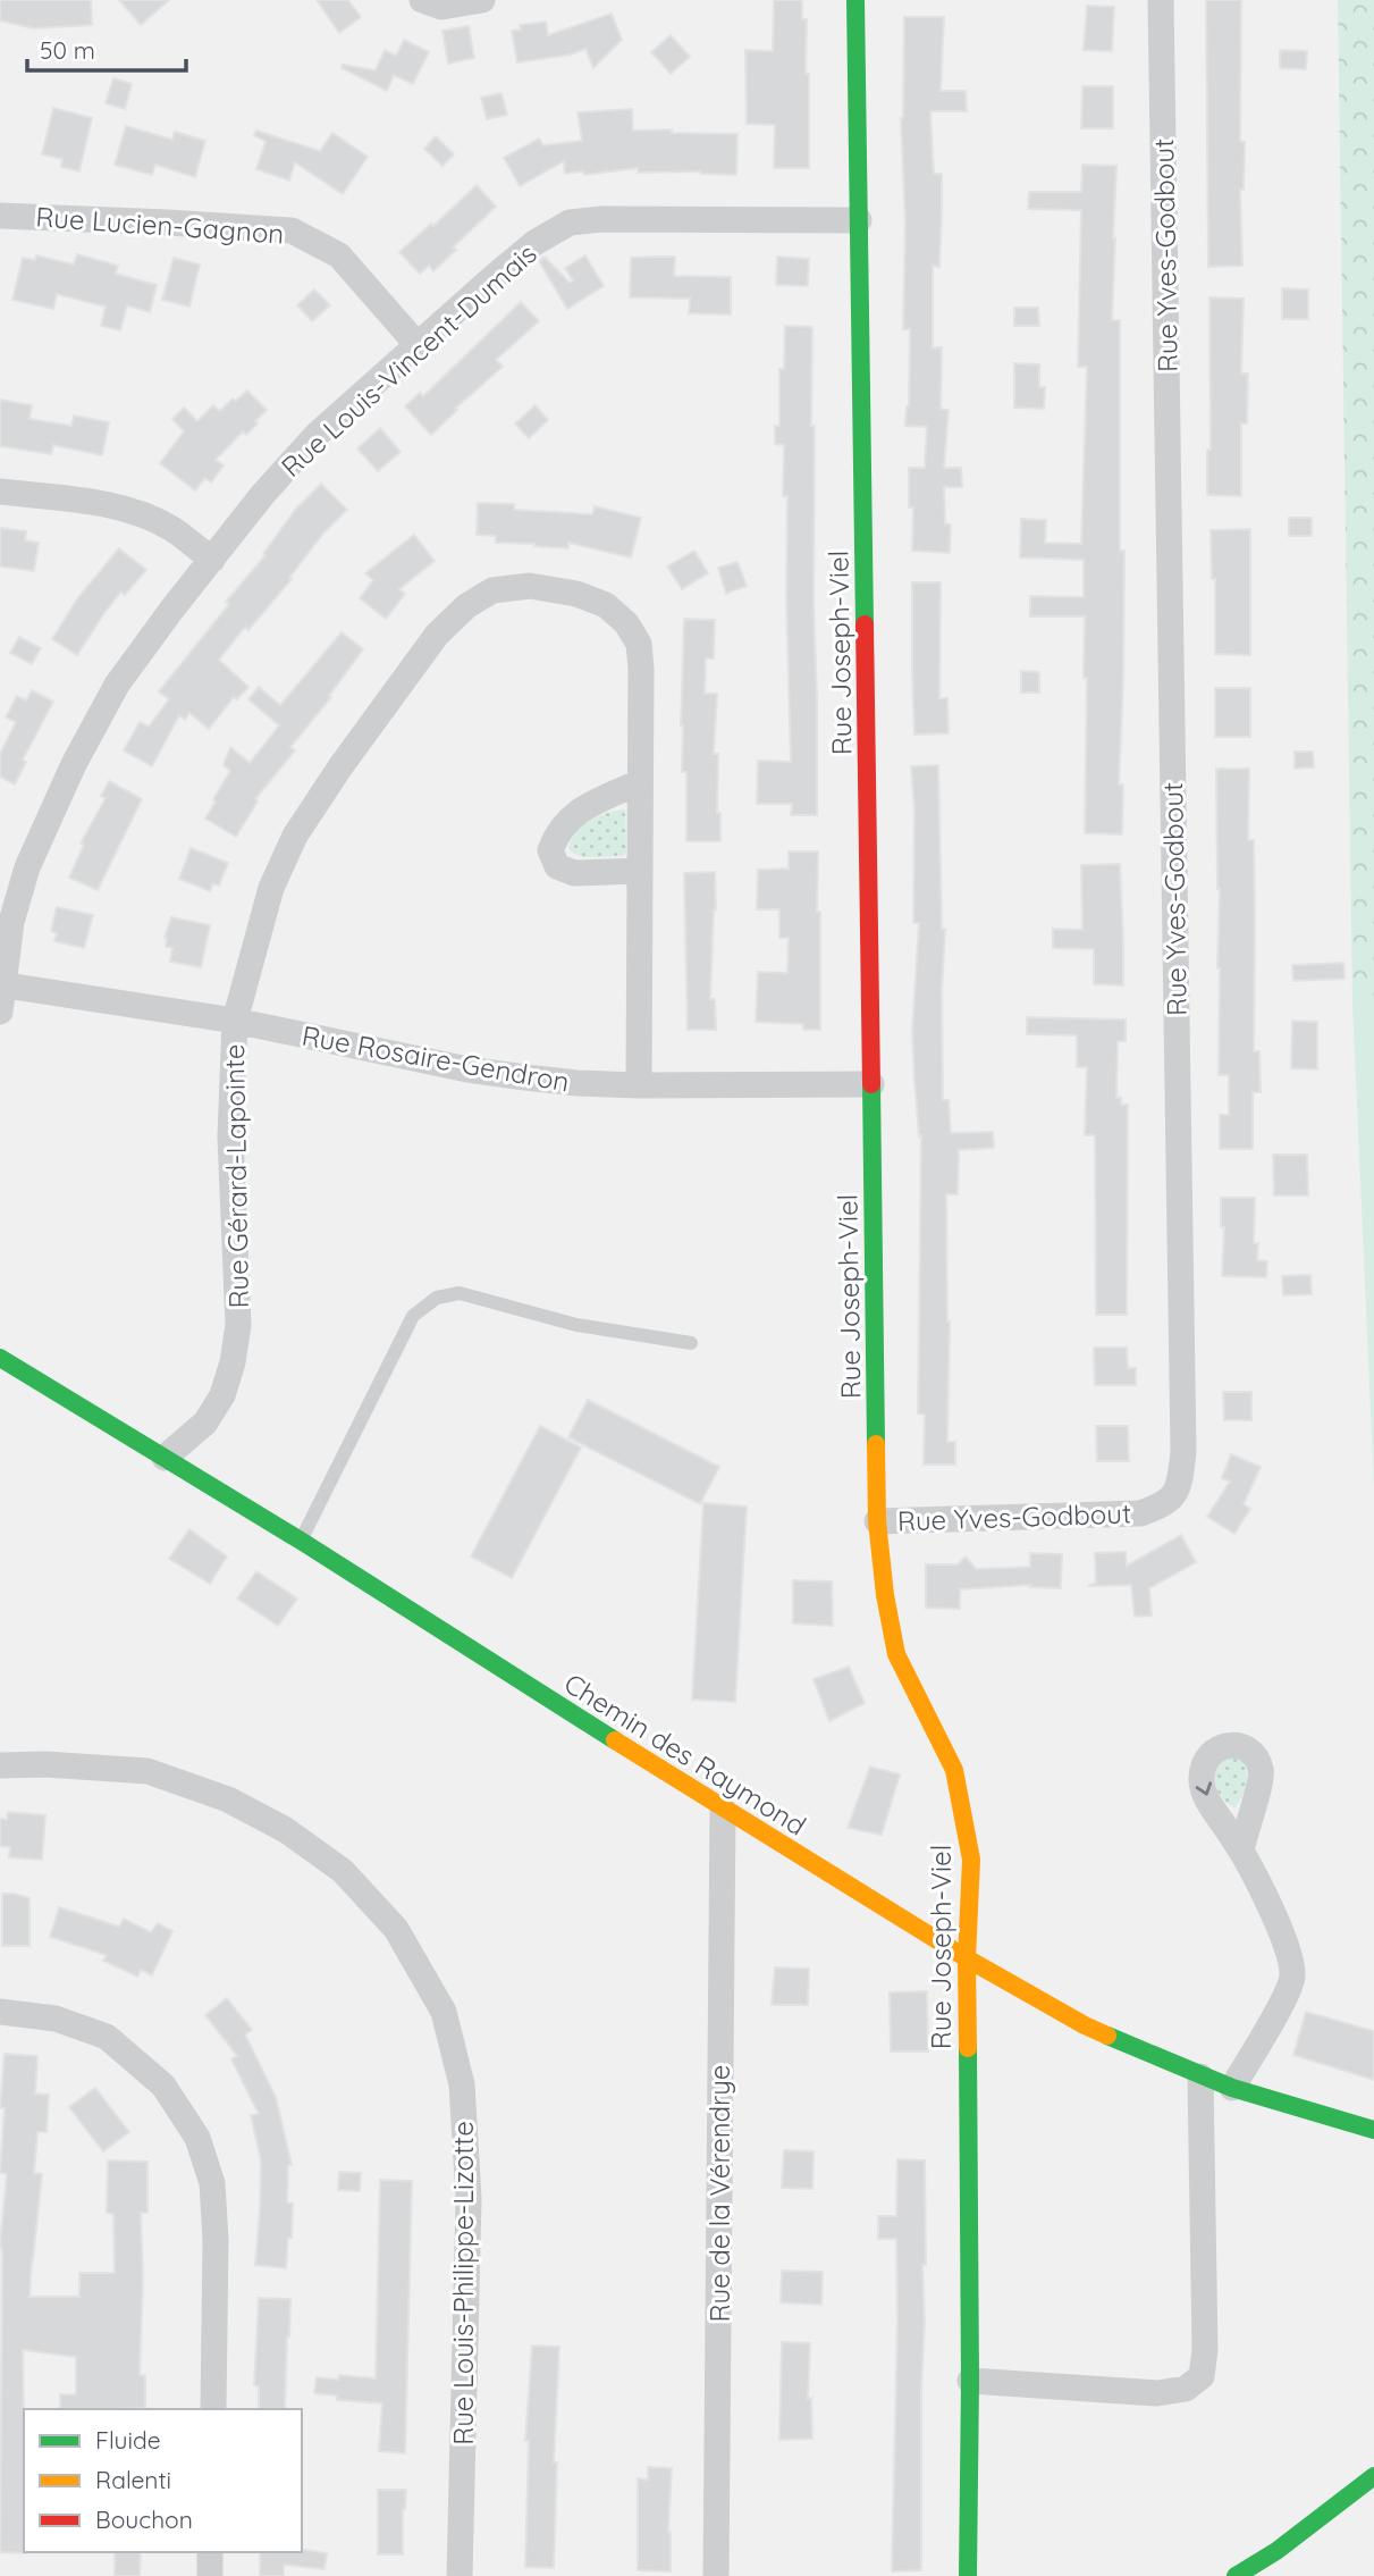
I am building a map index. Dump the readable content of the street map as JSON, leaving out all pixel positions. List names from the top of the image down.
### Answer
{
  "streets": {
    "street": [
      "Rue Lucien-Gagnon",
      "Rue Yves-Godbout",
      "Rue Louis-Vincent-Dumais",
      "Rue Joseph-Viel",
      "Rue Rosaire-Gendron",
      "Rue Gérard-Lapointe",
      "Chemin des Raymond",
      "Rue de la Vérendrye",
      "Rue Louis-Philippe-Lizotte"
    ]
  },
  "crossings": [
    ["Rue Lucien-Gagnon", "Rue Louis-Vincent-Dumais"],
    ["Rue Yves-Godbout", "Rue Joseph-Viel"],
    ["Rue Louis-Vincent-Dumais", "Rue Joseph-Viel"],
    ["Rue Louis-Vincent-Dumais", "Rue Rosaire-Gendron"],
    ["Rue Joseph-Viel", "Rue Rosaire-Gendron"],
    ["Rue Joseph-Viel", "Chemin des Raymond"],
    ["Rue Rosaire-Gendron", "Rue Gérard-Lapointe"],
    ["Rue Gérard-Lapointe", "Chemin des Raymond"],
    ["Chemin des Raymond", "Rue de la Vérendrye"]
  ],
  "legend": ["Fluide", "Ralenti", "Bouchon"],
  "scale_bar": "50 m"
}
